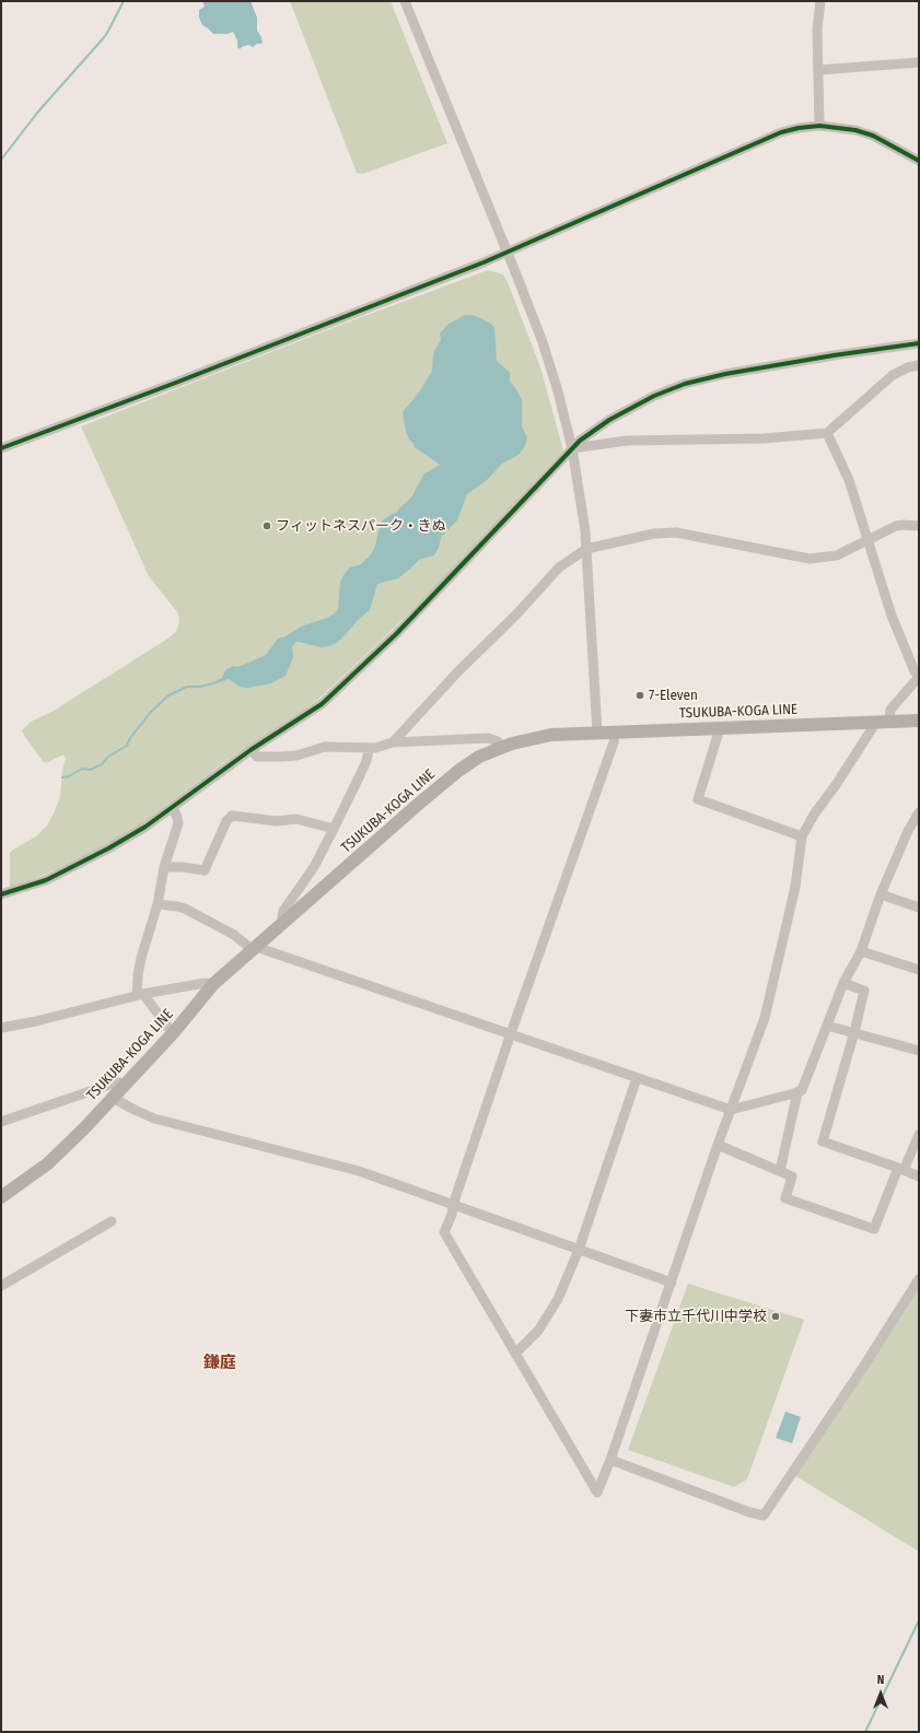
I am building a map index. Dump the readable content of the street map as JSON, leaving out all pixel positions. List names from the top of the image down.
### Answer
{
  "streets": {
    "main road": ["TSUKUBA-KOGA LINE"]
  },
  "districts": ["鎌庭"],
  "places": ["フィットネスパーク・きぬ", "7-Eleven", "下妻市立千代川中学校"],
  "north": "top"
}
